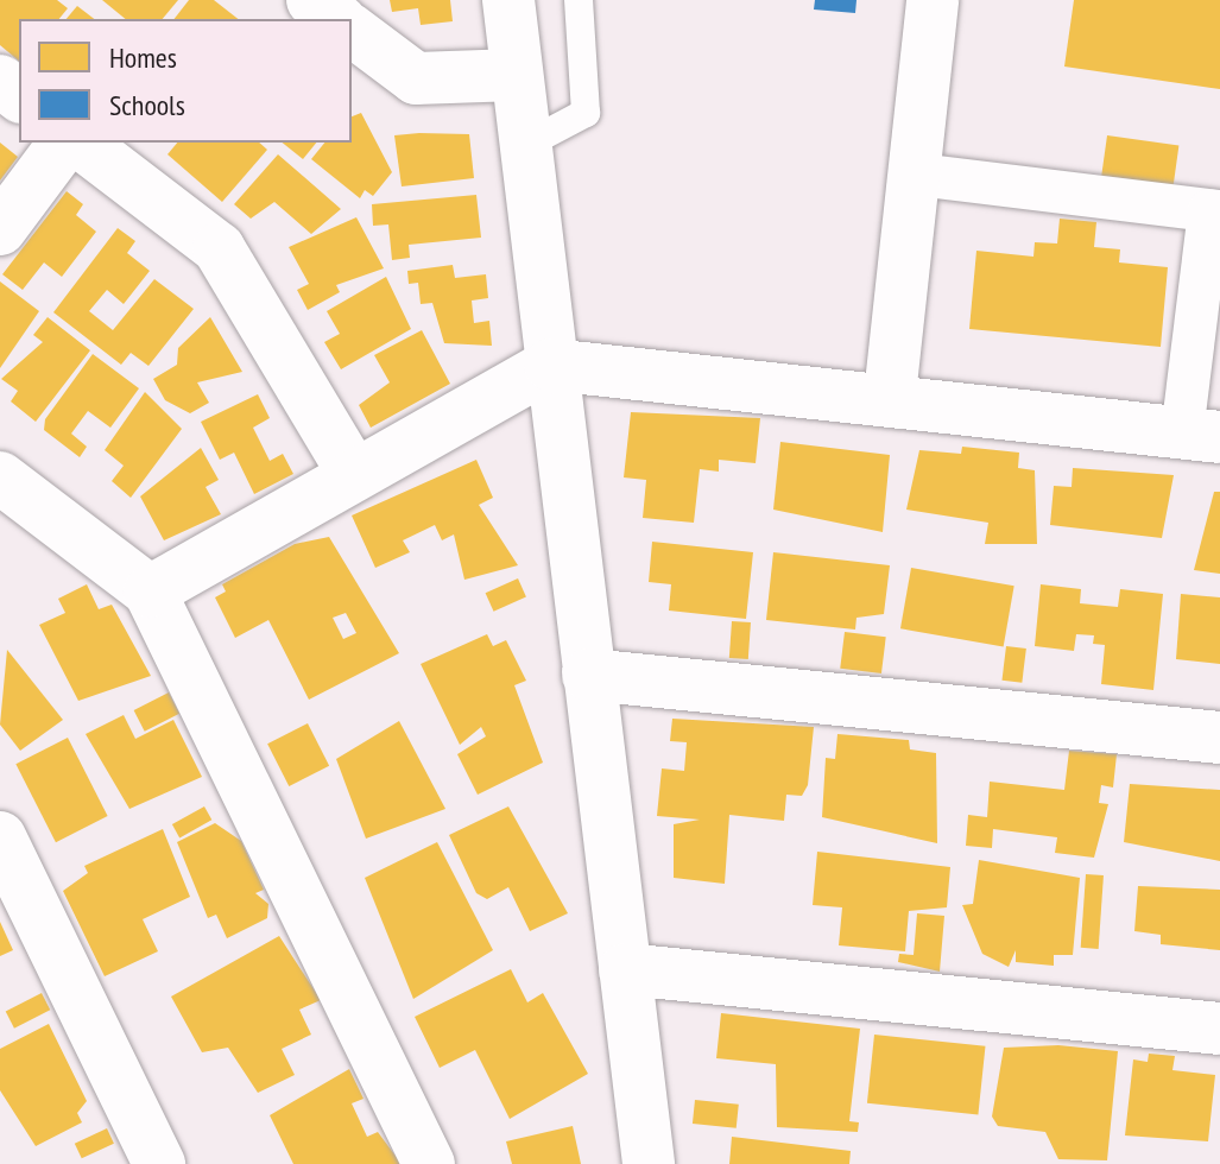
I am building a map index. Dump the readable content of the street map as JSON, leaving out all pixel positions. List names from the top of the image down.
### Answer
{
  "legend": ["Homes", "Schools"]
}
